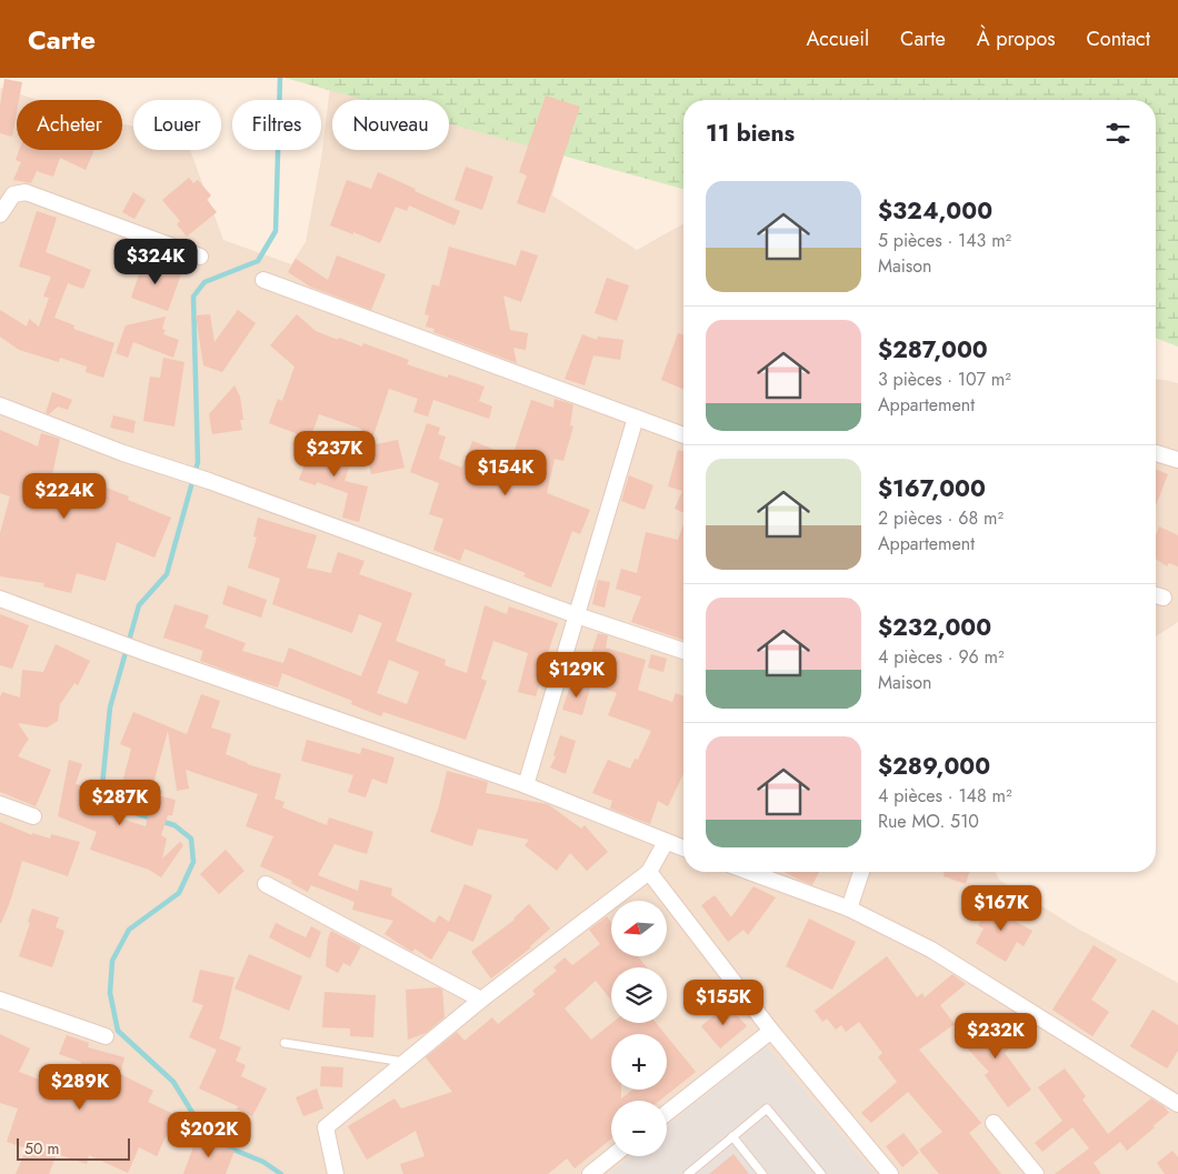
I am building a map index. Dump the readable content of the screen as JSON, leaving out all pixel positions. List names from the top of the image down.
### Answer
{
  "scale_bar": "50 m",
  "north": "left",
  "page": {
    "header": "Carte",
    "nav": [
      "Accueil",
      "Carte",
      "À propos",
      "Contact"
    ],
    "chip": [
      "Acheter",
      "Louer",
      "Filtres",
      "Nouveau"
    ],
    "heading": "11 biens",
    "list": [
      {
        "name": "$324,000",
        "note": "5 pièces · 143 m² · Maison"
      },
      {
        "name": "$287,000",
        "note": "3 pièces · 107 m² · Appartement"
      },
      {
        "name": "$167,000",
        "note": "2 pièces · 68 m² · Appartement"
      },
      {
        "name": "$232,000",
        "note": "4 pièces · 96 m² · Maison"
      },
      {
        "name": "$289,000",
        "note": "4 pièces · 148 m² · Rue MO. 510"
      }
    ],
    "price": [
      "$324K",
      "$237K",
      "$154K",
      "$224K",
      "$129K",
      "$287K",
      "$167K",
      "$155K",
      "$232K",
      "$289K",
      "$202K"
    ],
    "map_buttons": ["+", "−"],
    "scale": "50 m"
  }
}
